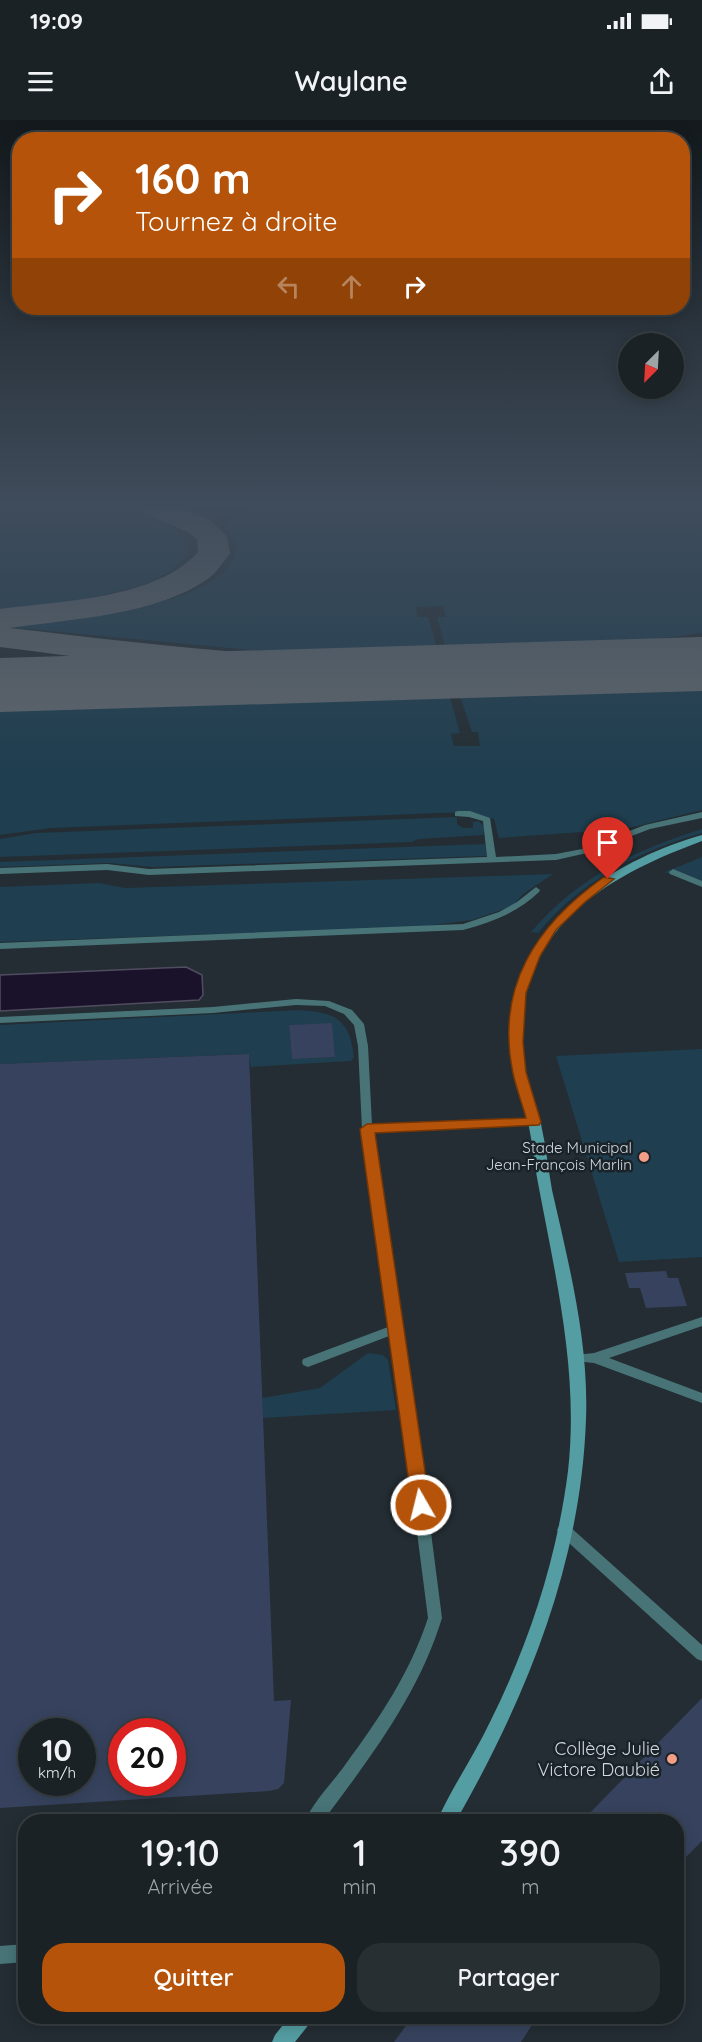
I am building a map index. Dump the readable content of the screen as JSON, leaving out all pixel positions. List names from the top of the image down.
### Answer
{
  "places": ["Stade Municipal Jean-François Marlin", "Collège Julie Victore Daubié"],
  "north": "bottom left",
  "page": {
    "status": "19:09",
    "header": "Waylane",
    "turn": ["160 m", "Tournez à droite"],
    "speed": "10 km/h",
    "limit": "20",
    "eta": [
      "19:10",
      "Arrivée",
      "1",
      "min",
      "390",
      "m"
    ],
    "buttons": ["Quitter", "Partager"]
  }
}
